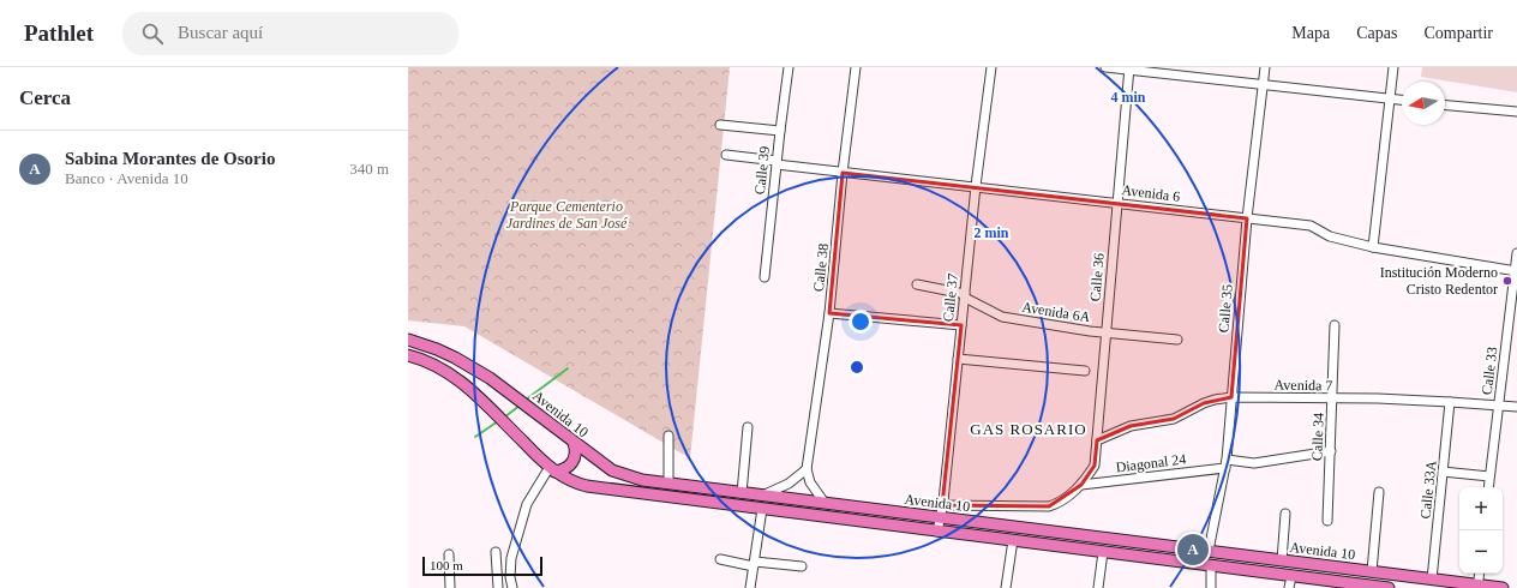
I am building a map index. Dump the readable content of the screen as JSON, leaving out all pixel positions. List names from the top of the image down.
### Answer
{
  "streets": {
    "main road": ["Avenida 10"],
    "street": [
      "Calle 39",
      "Avenida 6",
      "Calle 38",
      "Calle 36",
      "Calle 37",
      "Calle 35",
      "Avenida 6A",
      "Calle 33",
      "Avenida 7",
      "Calle 34",
      "Diagonal 24",
      "Calle 33A"
    ]
  },
  "crossings": [
    ["Calle 39", "Avenida 6"],
    ["Avenida 6", "Calle 38"],
    ["Avenida 6", "Calle 36"],
    ["Avenida 6", "Calle 37"],
    ["Avenida 6", "Calle 35"],
    ["Avenida 6", "Calle 33"],
    ["Calle 36", "Calle 37"],
    ["Calle 36", "Avenida 6A"],
    ["Calle 36", "Avenida 7"],
    ["Calle 36", "Diagonal 24"],
    ["Calle 37", "Avenida 6A"],
    ["Calle 37", "Avenida 10"],
    ["Calle 35", "Avenida 7"],
    ["Calle 35", "Avenida 10"],
    ["Calle 35", "Diagonal 24"],
    ["Calle 33", "Avenida 7"],
    ["Avenida 7", "Calle 34"],
    ["Avenida 7", "Calle 33A"],
    ["Avenida 10", "Calle 33A"],
    ["Calle 34", "Diagonal 24"]
  ],
  "districts": ["GAS ROSARIO"],
  "parks": ["Parque Cementerio Jardines de San José"],
  "places": ["Institución Moderno Cristo Redentor"],
  "scale_bar": "100 m",
  "north": "left",
  "page": {
    "header": "Pathlet",
    "search": "Buscar aquí",
    "nav": ["Mapa", "Capas", "Compartir"],
    "heading": "Cerca",
    "list": [
      {
        "mark": "A",
        "name": "Sabina Morantes de Osorio",
        "note": "Banco · Avenida 10",
        "value": "340 m"
      }
    ],
    "map_buttons": ["+", "−"],
    "pins": "A",
    "scale": "100 m"
  },
  "rings": ["4 min", "2 min"]
}
